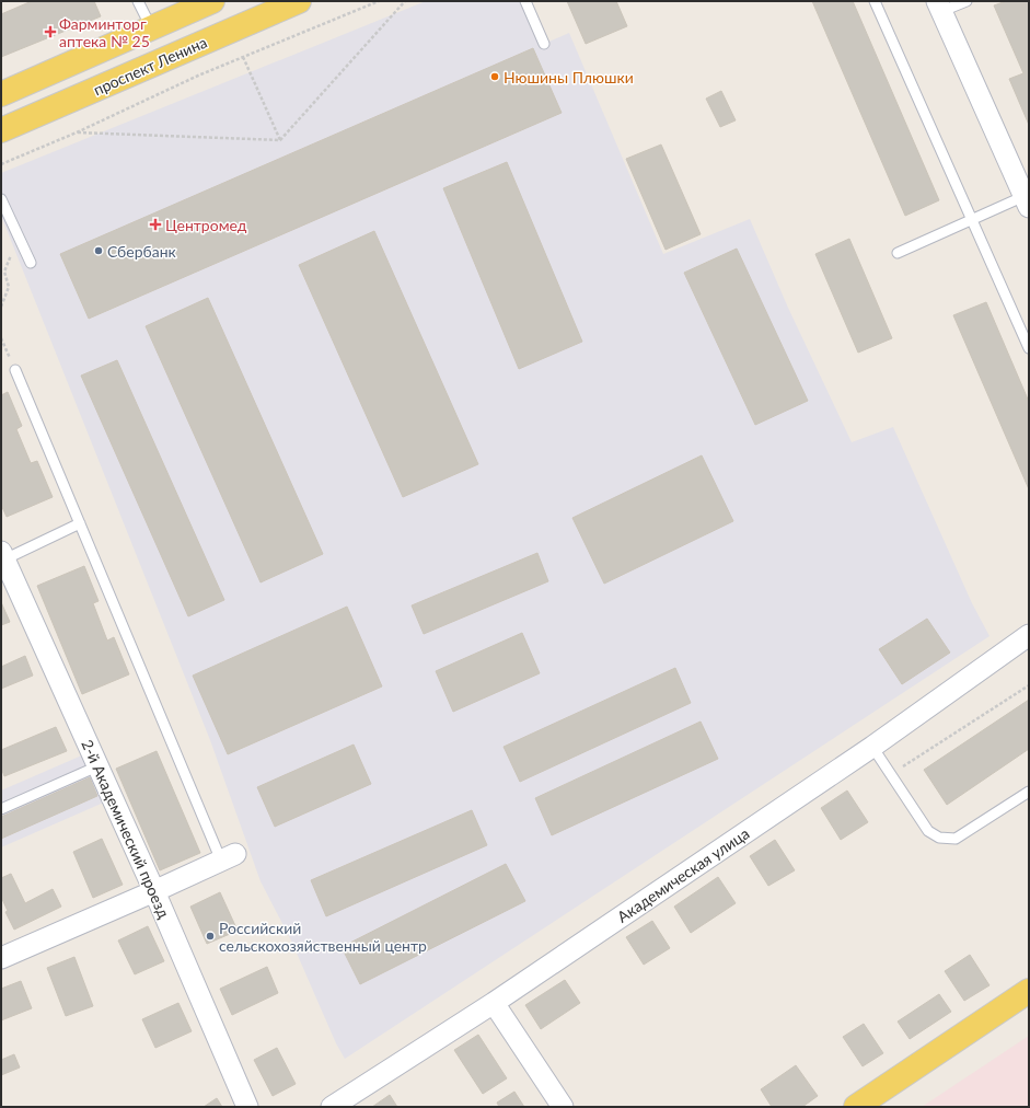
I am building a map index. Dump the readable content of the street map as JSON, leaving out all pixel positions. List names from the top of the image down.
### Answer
{
  "streets": {
    "main road": ["проспект Ленина"],
    "street": ["2-й Академический проезд", "Академическая улица"]
  },
  "places": {
    "health": ["Фарминторг аптека № 25", "Центромед"],
    "other": ["Нюшины Плюшки", "Сбербанк", "Российский сельскохозяйственный центр"]
  }
}
